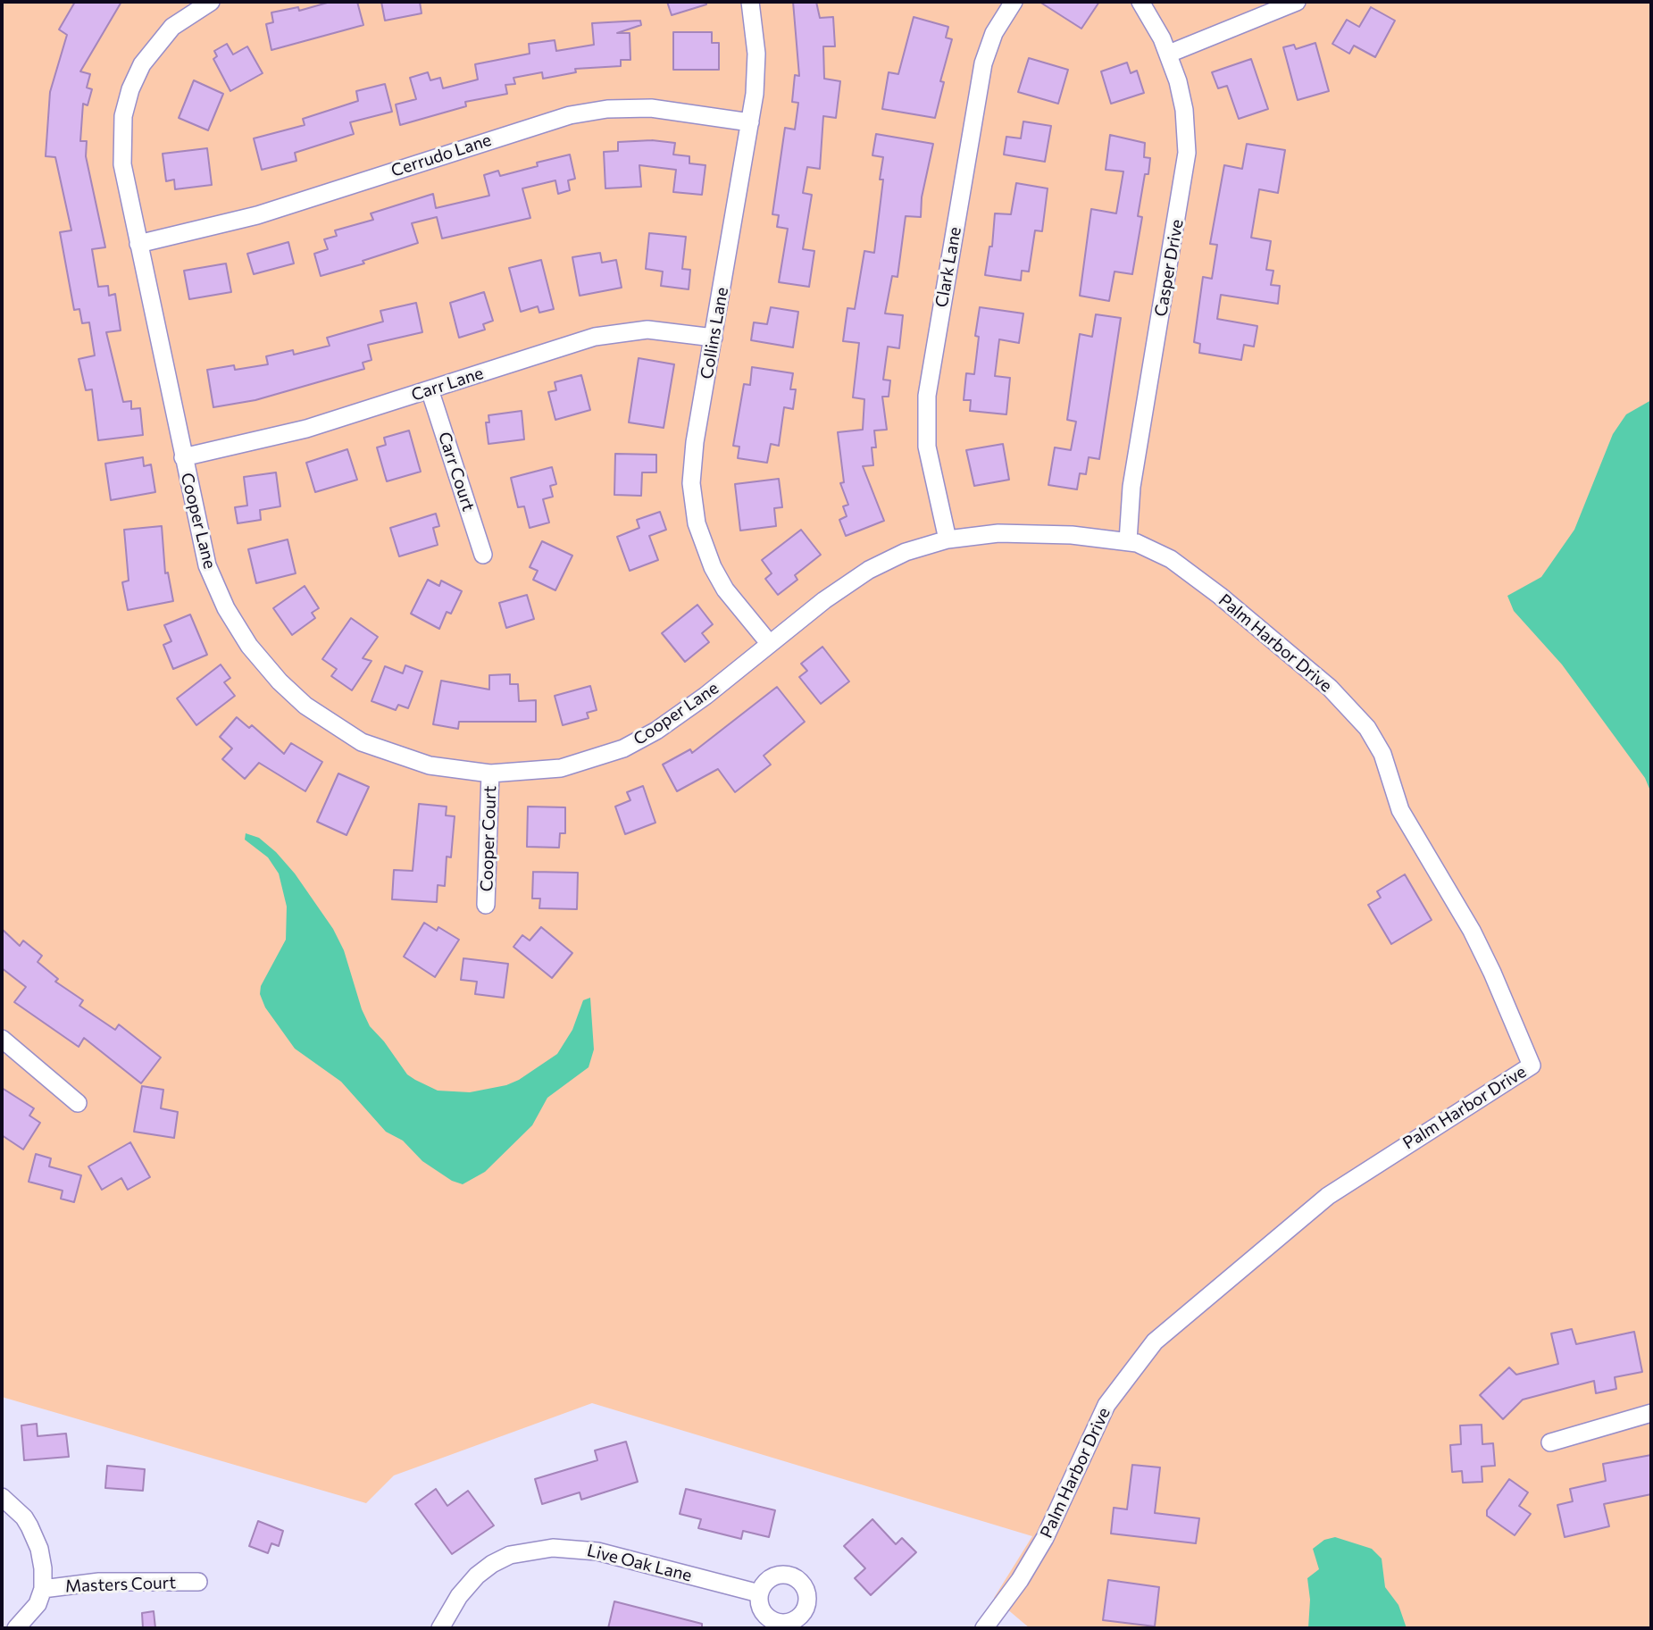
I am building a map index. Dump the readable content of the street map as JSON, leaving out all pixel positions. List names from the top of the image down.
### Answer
{
  "streets": {
    "street": [
      "Cerrudo Lane",
      "Clark Lane",
      "Casper Drive",
      "Collins Lane",
      "Carr Lane",
      "Carr Court",
      "Cooper Lane",
      "Palm Harbor Drive",
      "Cooper Court",
      "Live Oak Lane",
      "Masters Court"
    ]
  },
  "crossings": [
    ["Cerrudo Lane", "Collins Lane"],
    ["Cerrudo Lane", "Cooper Lane"],
    ["Clark Lane", "Cooper Lane"],
    ["Casper Drive", "Cooper Lane"],
    ["Casper Drive", "Palm Harbor Drive"],
    ["Collins Lane", "Carr Lane"],
    ["Collins Lane", "Cooper Lane"],
    ["Carr Lane", "Carr Court"],
    ["Carr Lane", "Cooper Lane"],
    ["Cooper Lane", "Palm Harbor Drive"],
    ["Cooper Lane", "Cooper Court"]
  ]
}
